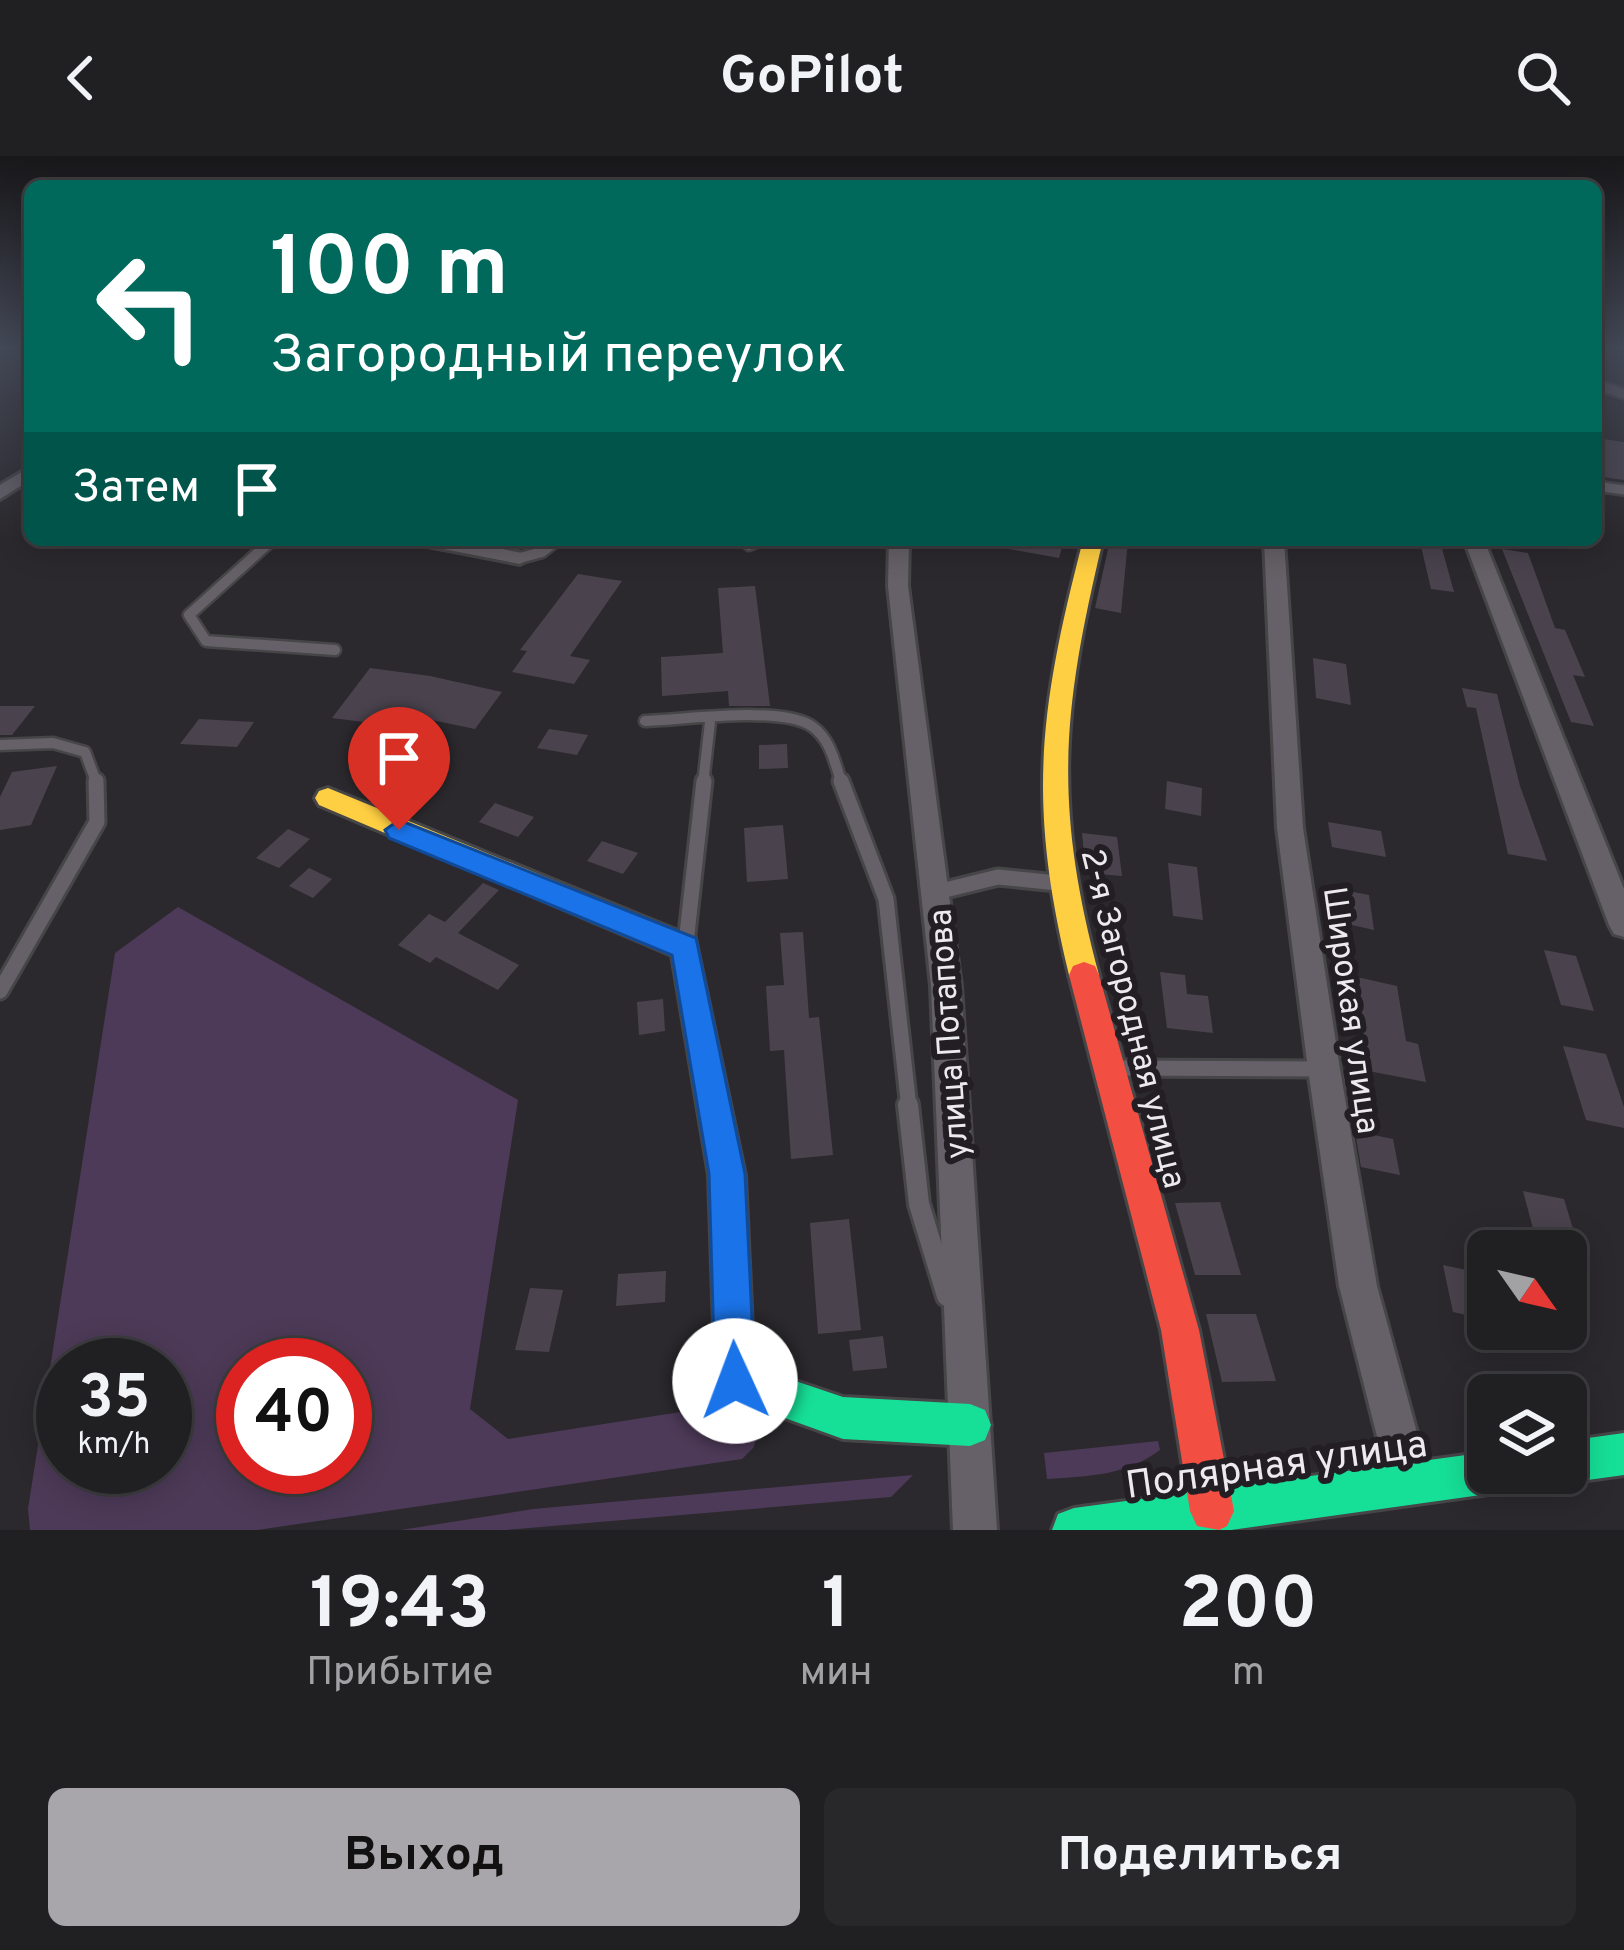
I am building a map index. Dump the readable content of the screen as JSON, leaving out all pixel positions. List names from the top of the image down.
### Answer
{
  "streets": {
    "street": [
      "Широкая улица",
      "2-я Загородная улица",
      "улица Потапова",
      "Полярная улица"
    ]
  },
  "crossings": [
    ["Широкая улица", "Полярная улица"],
    ["2-я Загородная улица", "Полярная улица"]
  ],
  "north": "bottom right",
  "page": {
    "header": "GoPilot",
    "turn": ["100 m", "Загородный переулок"],
    "then": "Затем",
    "speed": "35 km/h",
    "limit": "40",
    "eta": [
      "19:43",
      "Прибытие",
      "1",
      "мин",
      "200",
      "m"
    ],
    "buttons": ["Выход", "Поделиться"]
  }
}
